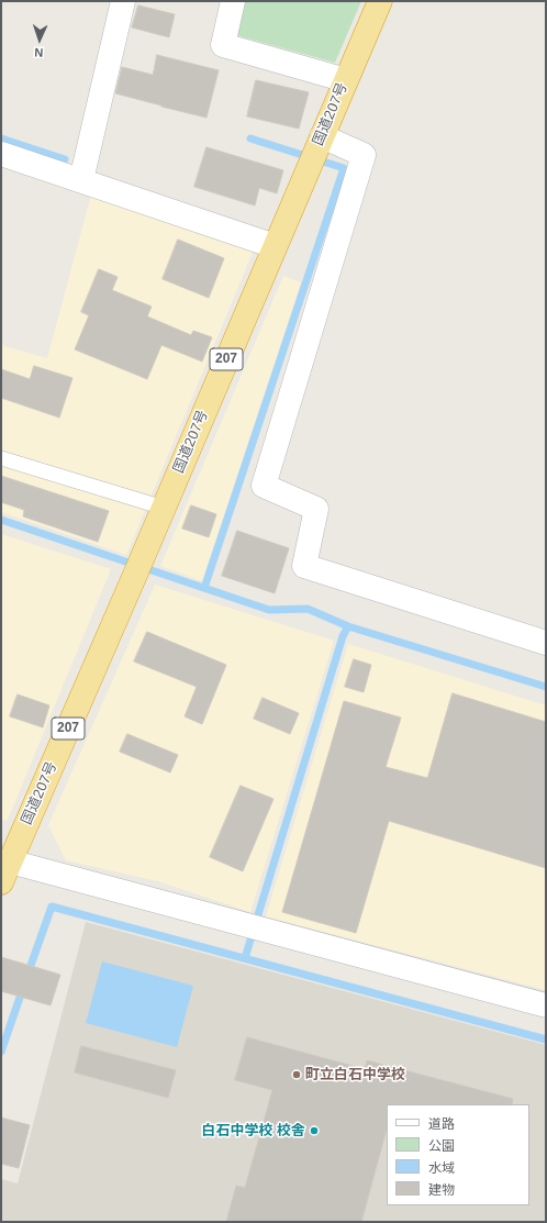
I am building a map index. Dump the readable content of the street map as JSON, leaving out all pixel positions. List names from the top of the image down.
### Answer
{
  "streets": {
    "highway": ["国道207号", "207"]
  },
  "places": ["町立白石中学校", "白石中学校 校舎"],
  "legend": [
    "道路",
    "公園",
    "水域",
    "建物"
  ],
  "north": "bottom"
}
